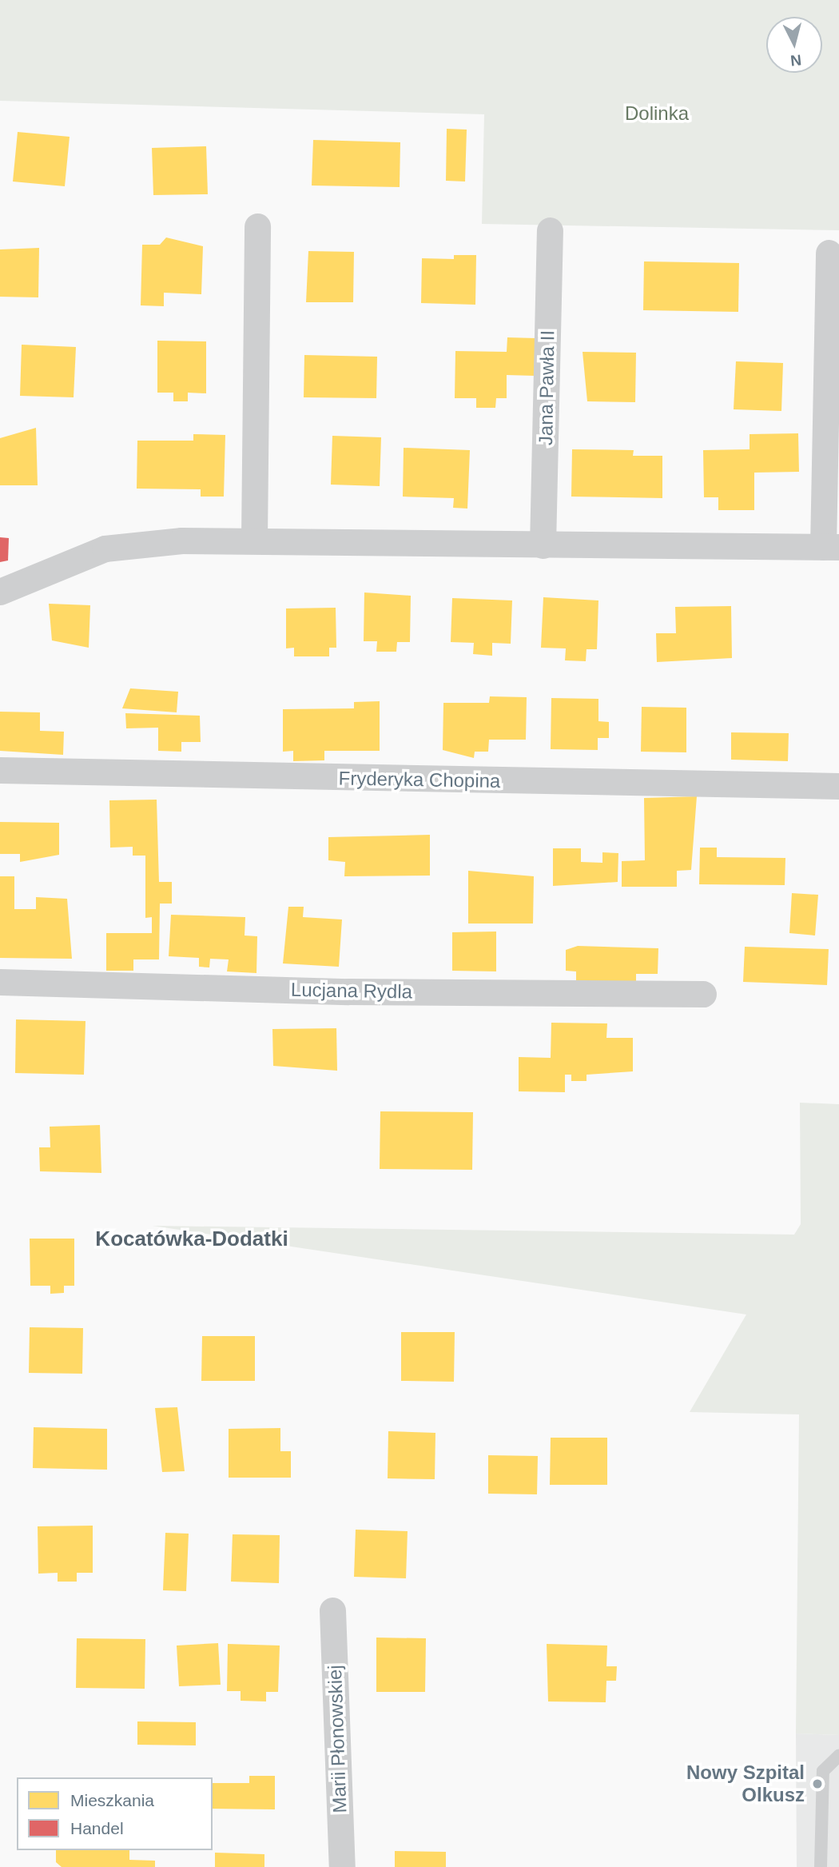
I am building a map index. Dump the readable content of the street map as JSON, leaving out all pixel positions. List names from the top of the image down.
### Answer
{
  "streets": {
    "street": [
      "Jana Pawła II",
      "Fryderyka Chopina",
      "Lucjana Rydla",
      "Marii Płonowskiej"
    ]
  },
  "districts": ["Kocatówka-Dodatki"],
  "parks": ["Dolinka"],
  "places": ["Nowy Szpital Olkusz"],
  "legend": ["Mieszkania", "Handel"],
  "north": "bottom"
}
